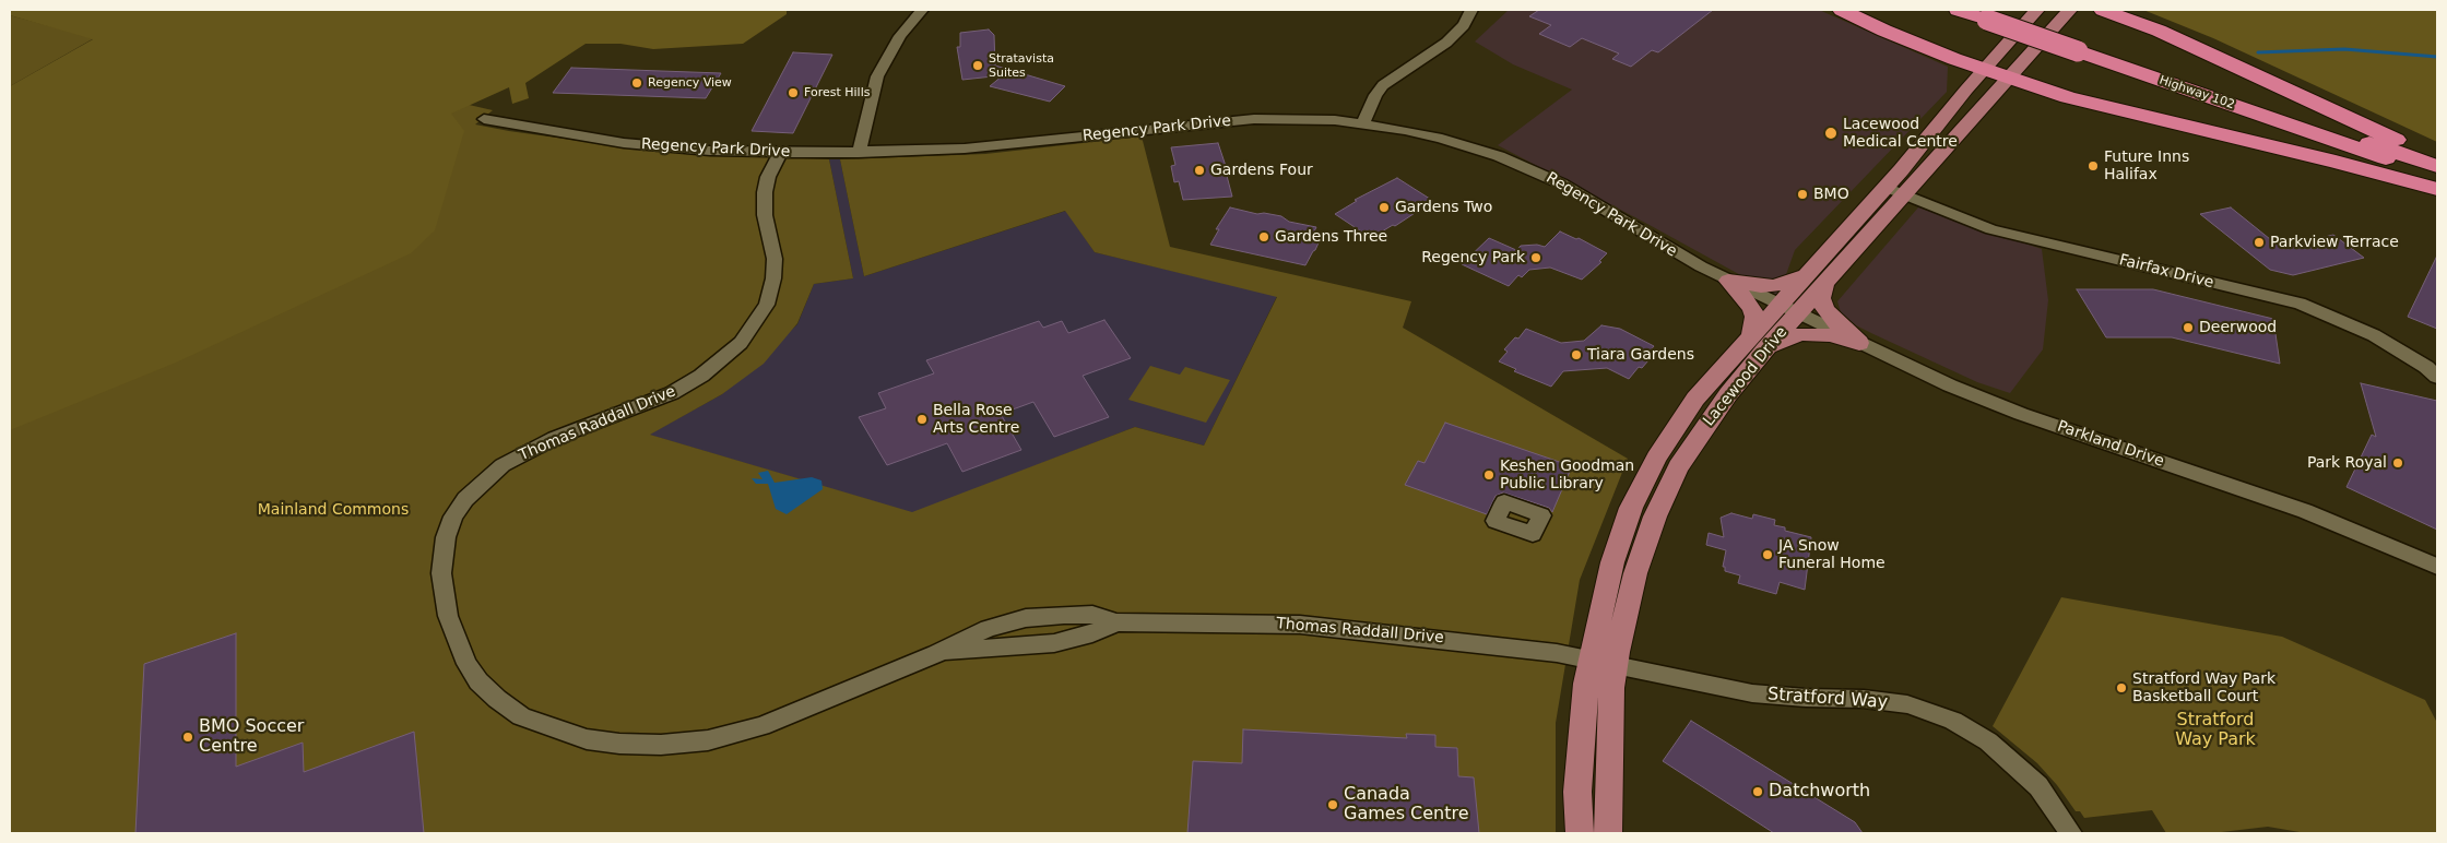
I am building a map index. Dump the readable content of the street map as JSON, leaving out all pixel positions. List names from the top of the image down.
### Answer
{
  "streets": {
    "highway": ["Highway 102"],
    "main road": ["Lacewood Drive"],
    "street": [
      "Regency Park Drive",
      "Fairfax Drive",
      "Thomas Raddall Drive",
      "Parkland Drive",
      "Stratford Way"
    ]
  },
  "crossings": [
    ["Regency Park Drive", "Lacewood Drive"],
    ["Regency Park Drive", "Thomas Raddall Drive"],
    ["Regency Park Drive", "Parkland Drive"],
    ["Fairfax Drive", "Lacewood Drive"],
    ["Lacewood Drive", "Thomas Raddall Drive"],
    ["Lacewood Drive", "Parkland Drive"],
    ["Lacewood Drive", "Stratford Way"],
    ["Thomas Raddall Drive", "Stratford Way"]
  ],
  "parks": ["Mainland Commons", "Stratford Way Park"],
  "places": [
    "Stratavista Suites",
    "Regency View",
    "Forest Hills",
    "Lacewood Medical Centre",
    "Future Inns Halifax",
    "Gardens Four",
    "BMO",
    "Gardens Two",
    "Gardens Three",
    "Parkview Terrace",
    "Regency Park",
    "Deerwood",
    "Tiara Gardens",
    "Bella Rose Arts Centre",
    "Park Royal",
    "Keshen Goodman Public Library",
    "JA Snow Funeral Home",
    "Stratford Way Park Basketball Court",
    "BMO Soccer Centre",
    "Datchworth",
    "Canada Games Centre"
  ]
}
